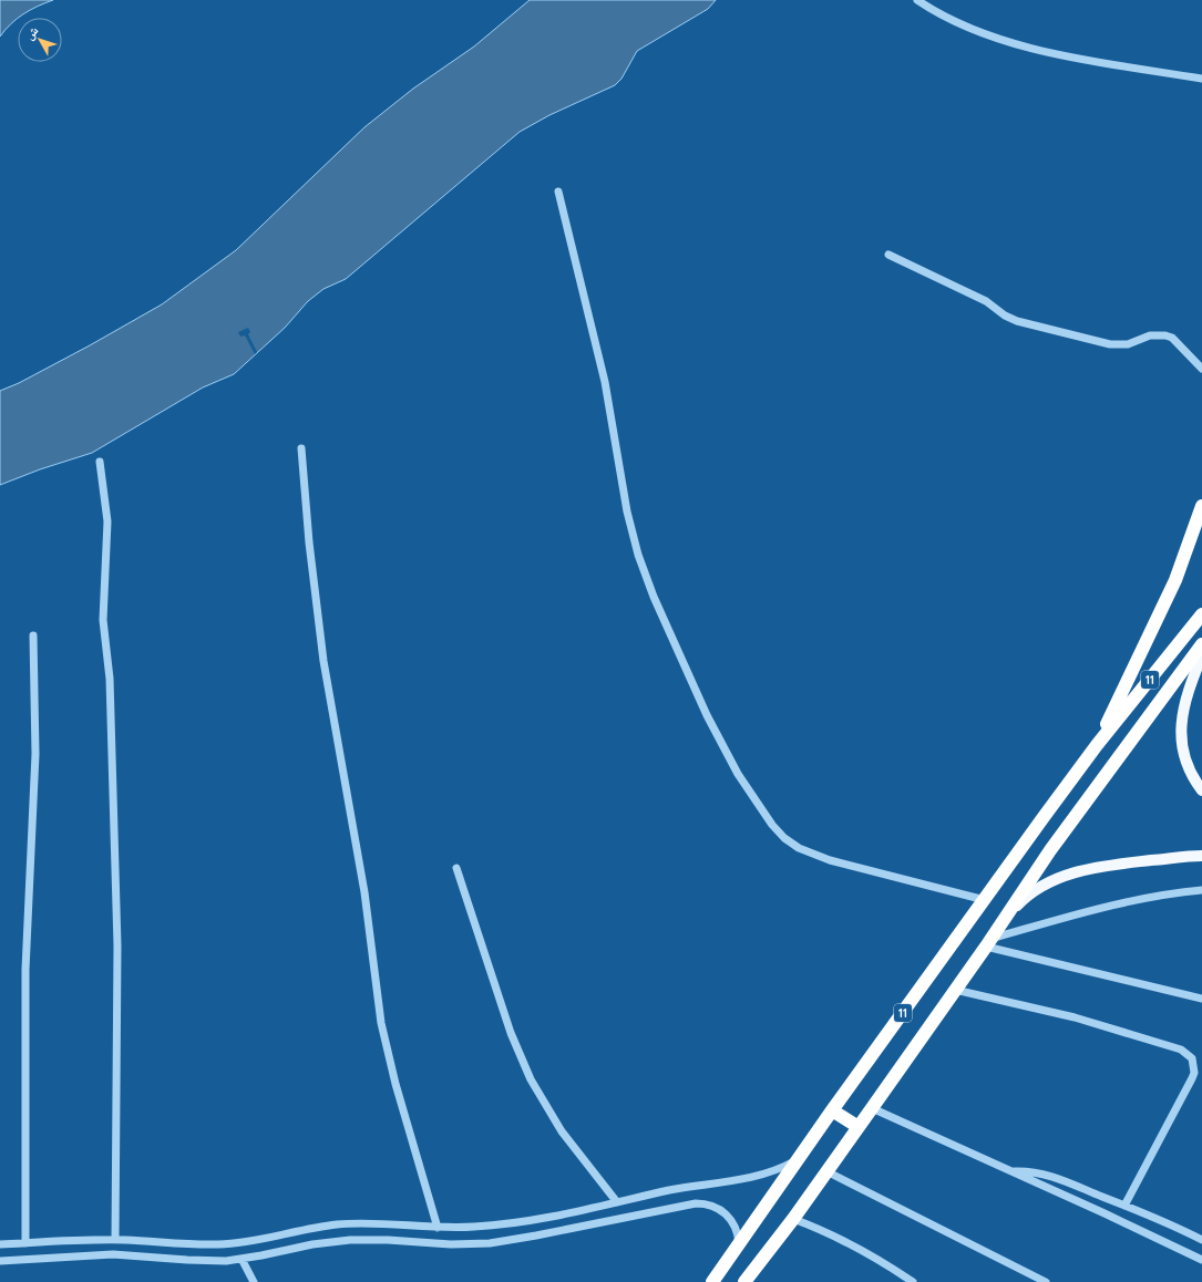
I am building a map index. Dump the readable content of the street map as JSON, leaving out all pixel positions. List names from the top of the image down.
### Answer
{
  "streets": {
    "highway": ["11"]
  },
  "north": "top left"
}
